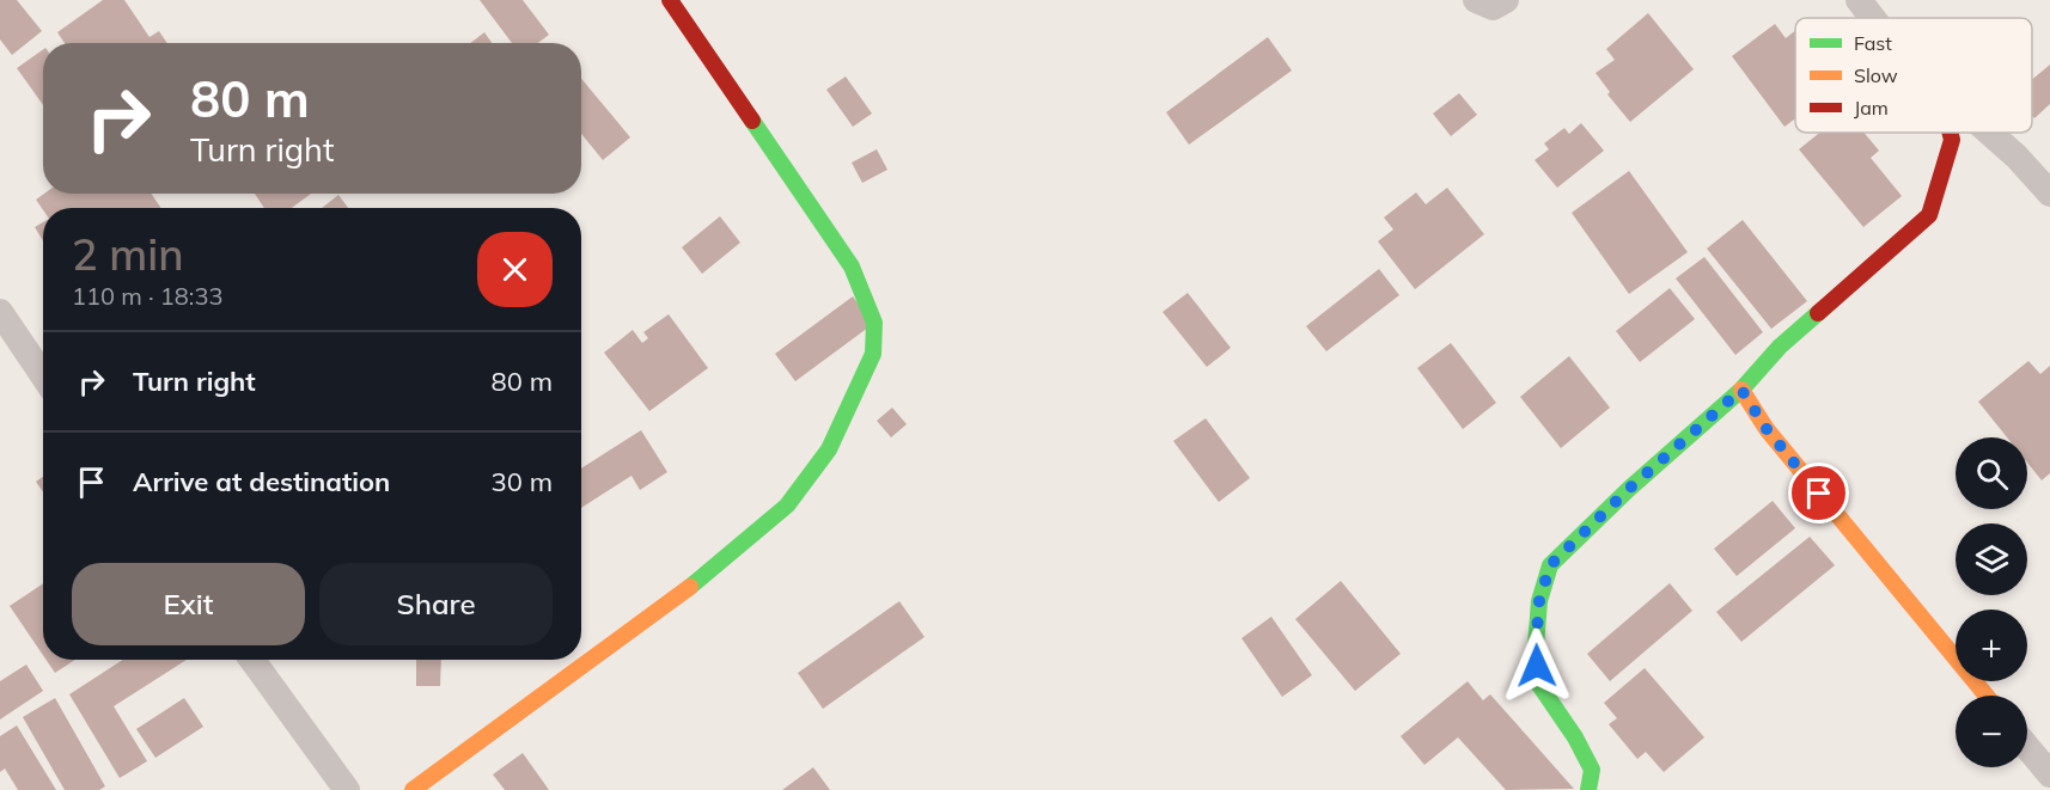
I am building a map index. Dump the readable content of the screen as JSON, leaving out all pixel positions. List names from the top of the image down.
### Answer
{
  "legend": ["Fast", "Slow", "Jam"],
  "page": {
    "turn": ["80 m", "Turn right"],
    "heading": ["2 min", "110 m · 18:33"],
    "list": [
      {
        "name": "Turn right",
        "value": "80 m"
      },
      {
        "name": "Arrive at destination",
        "value": "30 m"
      }
    ],
    "map_buttons": ["+", "−"],
    "buttons": ["Exit", "Share"]
  }
}
